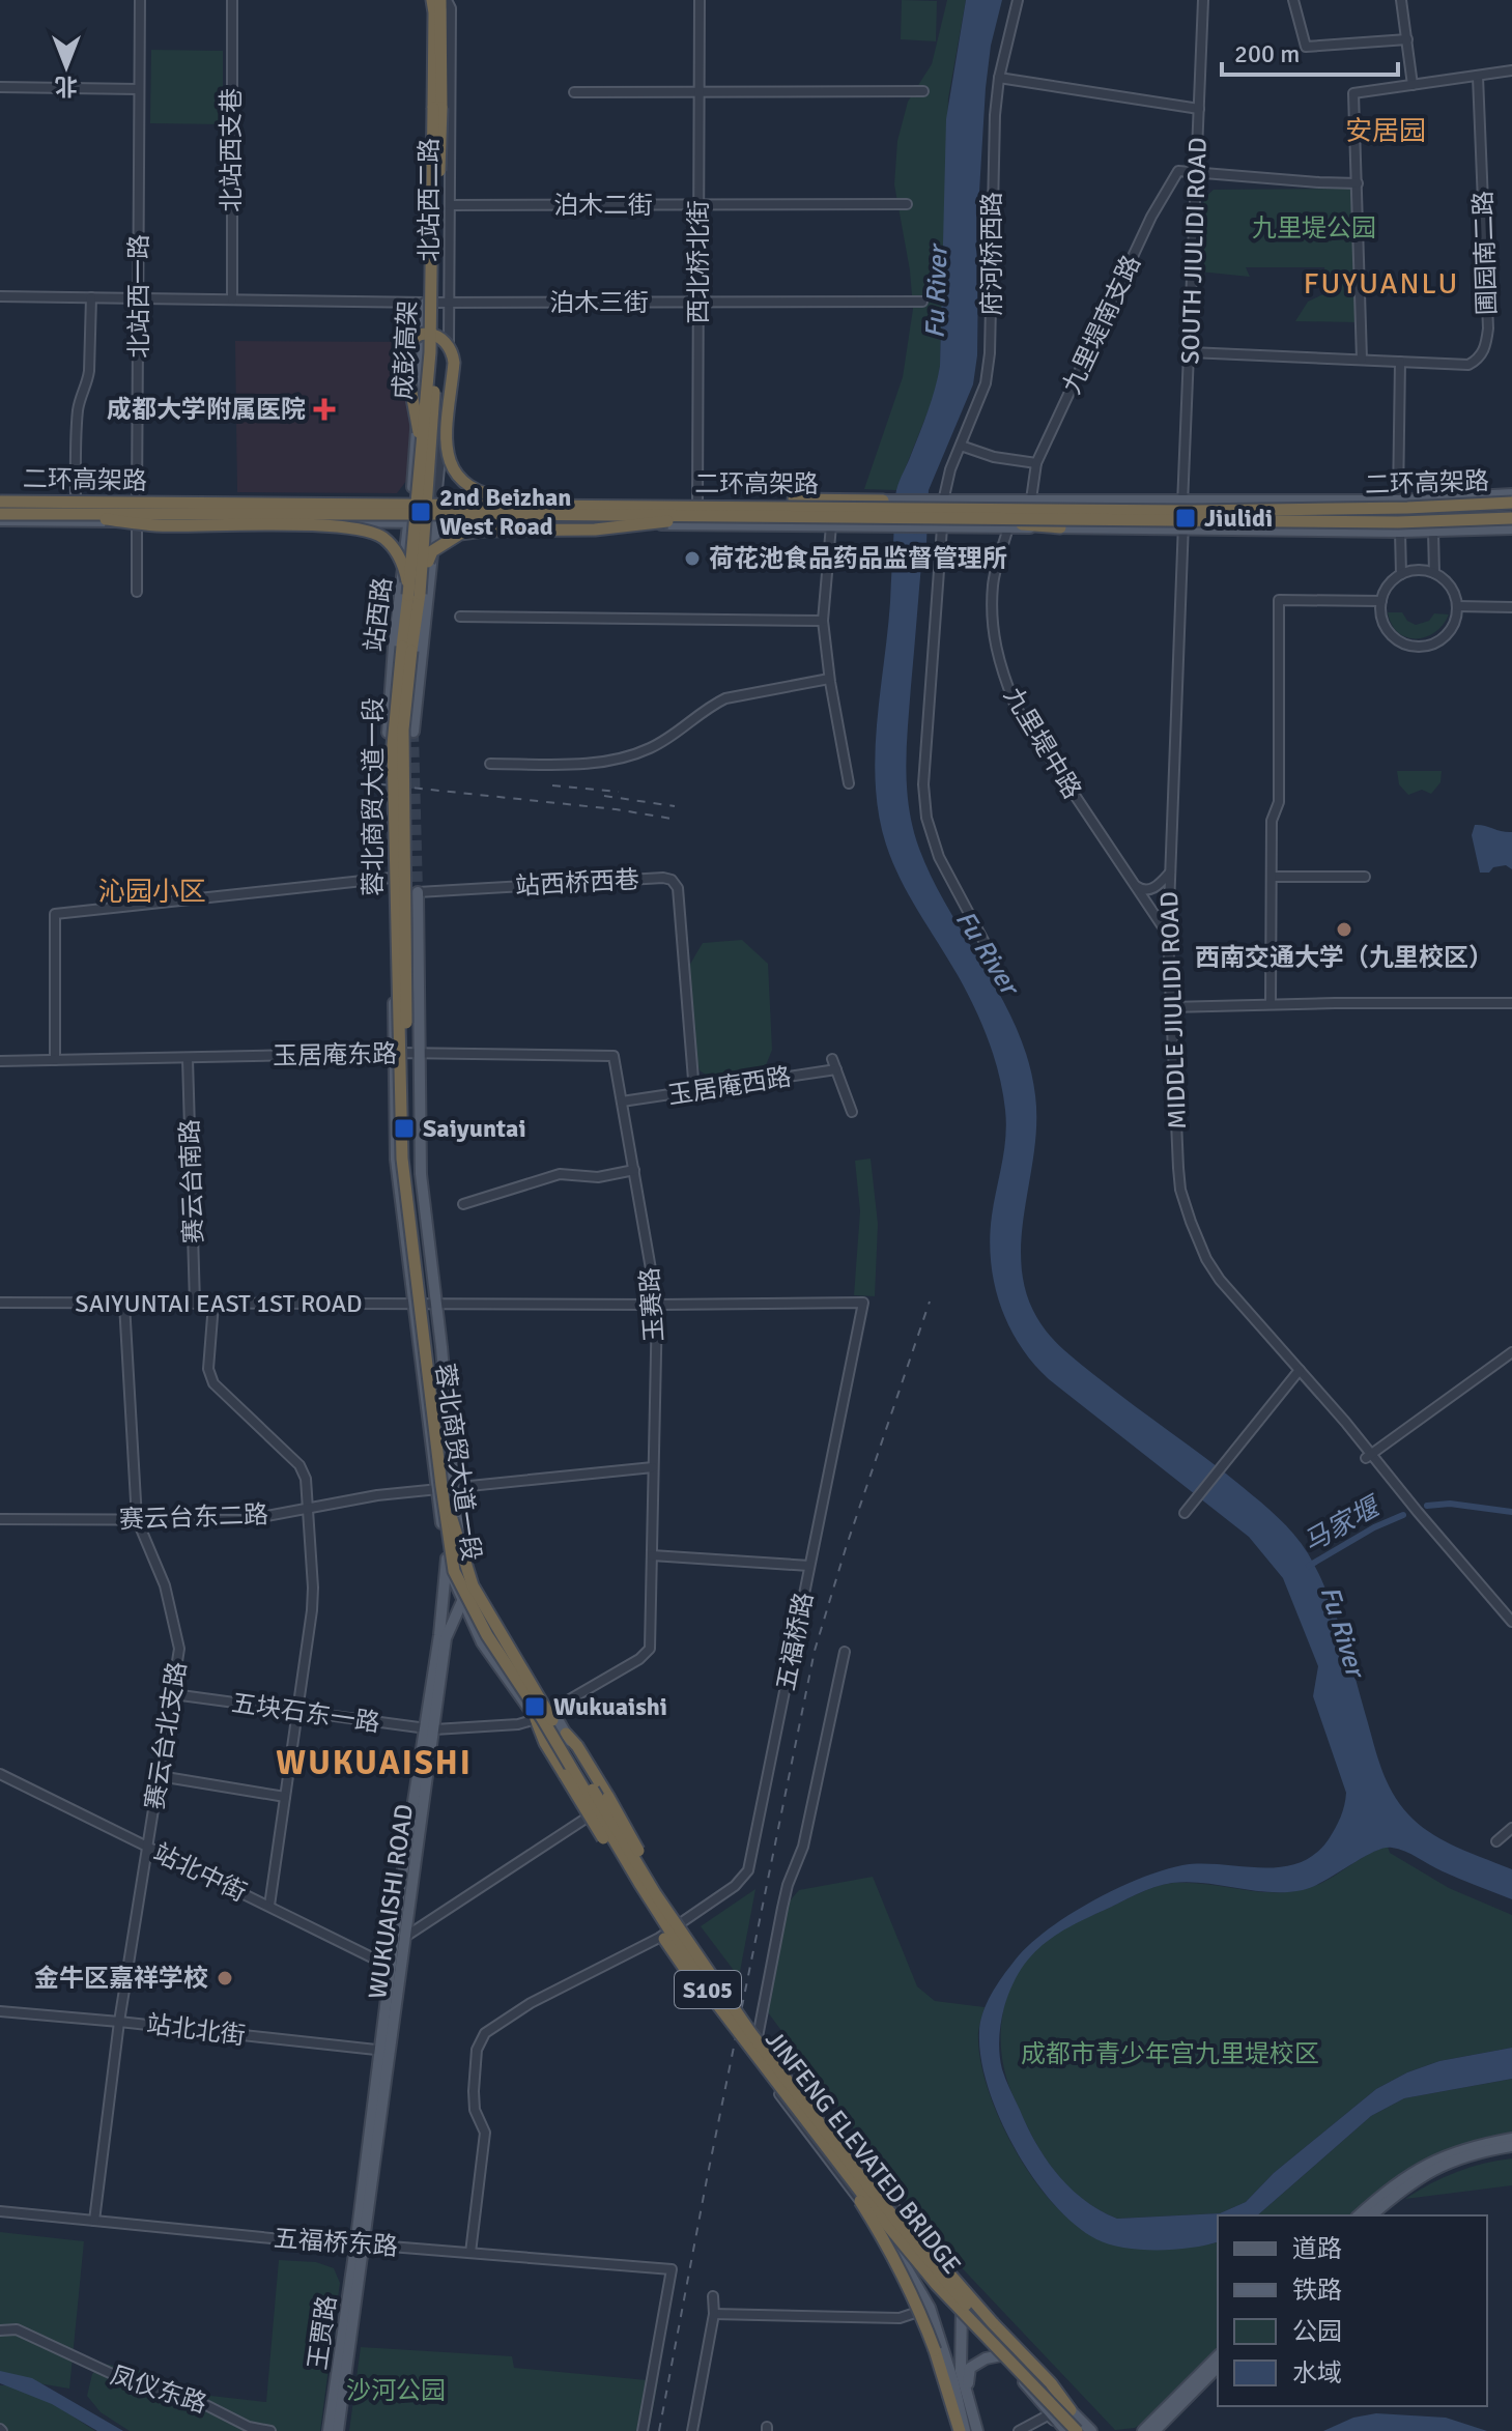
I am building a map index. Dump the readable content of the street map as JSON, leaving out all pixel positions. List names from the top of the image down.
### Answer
{
  "streets": {
    "highway": [
      "成彭高架",
      "二环高架路",
      "蓉北商贸大道一段",
      "S105",
      "JINFENG ELEVATED BRIDGE"
    ],
    "main road": [
      "北站西二路",
      "站西路",
      "WUKUAISHI ROAD",
      "王贾路"
    ],
    "street": [
      "北站西支巷",
      "泊木二街",
      "SOUTH JIULIDI ROAD",
      "圃园南二路",
      "府河桥西路",
      "西北桥北街",
      "北站西一路",
      "泊木三街",
      "九里堤南支路",
      "九里堤中路",
      "站西桥西巷",
      "MIDDLE JIULIDI ROAD",
      "玉居庵东路",
      "玉居庵西路",
      "赛云台南路",
      "SAIYUNTAI EAST 1ST ROAD",
      "玉赛路",
      "赛云台东二路",
      "五福桥路",
      "五块石东一路",
      "赛云台北支路",
      "站北中街",
      "站北北街",
      "五福桥东路",
      "凤仪东路"
    ]
  },
  "crossings": [
    ["北站西支巷", "泊木三街"],
    ["北站西二路", "泊木二街"],
    ["北站西二路", "泊木三街"],
    ["北站西二路", "站西路"],
    ["泊木二街", "西北桥北街"],
    ["SOUTH JIULIDI ROAD", "圃园南二路"],
    ["SOUTH JIULIDI ROAD", "九里堤南支路"],
    ["SOUTH JIULIDI ROAD", "MIDDLE JIULIDI ROAD"],
    ["西北桥北街", "泊木三街"],
    ["西北桥北街", "二环高架路"],
    ["北站西一路", "泊木三街"],
    ["成彭高架", "蓉北商贸大道一段"],
    ["九里堤中路", "MIDDLE JIULIDI ROAD"],
    ["蓉北商贸大道一段", "玉居庵东路"],
    ["蓉北商贸大道一段", "SAIYUNTAI EAST 1ST ROAD"],
    ["蓉北商贸大道一段", "玉赛路"],
    ["蓉北商贸大道一段", "赛云台东二路"],
    ["蓉北商贸大道一段", "五福桥路"],
    ["蓉北商贸大道一段", "五块石东一路"],
    ["蓉北商贸大道一段", "WUKUAISHI ROAD"],
    ["蓉北商贸大道一段", "JINFENG ELEVATED BRIDGE"],
    ["站西桥西巷", "玉居庵西路"],
    ["玉居庵东路", "赛云台南路"],
    ["玉居庵东路", "玉赛路"],
    ["玉居庵西路", "玉赛路"],
    ["赛云台南路", "SAIYUNTAI EAST 1ST ROAD"],
    ["SAIYUNTAI EAST 1ST ROAD", "玉赛路"],
    ["SAIYUNTAI EAST 1ST ROAD", "五福桥路"],
    ["SAIYUNTAI EAST 1ST ROAD", "赛云台北支路"],
    ["玉赛路", "赛云台东二路"],
    ["玉赛路", "五块石东一路"],
    ["赛云台东二路", "赛云台北支路"],
    ["赛云台东二路", "JINFENG ELEVATED BRIDGE"],
    ["五福桥路", "五福桥东路"],
    ["五块石东一路", "赛云台北支路"],
    ["五块石东一路", "WUKUAISHI ROAD"],
    ["赛云台北支路", "站北中街"],
    ["赛云台北支路", "站北北街"],
    ["赛云台北支路", "五福桥东路"],
    ["站北中街", "WUKUAISHI ROAD"],
    ["WUKUAISHI ROAD", "站北北街"],
    ["WUKUAISHI ROAD", "五福桥东路"],
    ["WUKUAISHI ROAD", "王贾路"],
    ["S105", "JINFENG ELEVATED BRIDGE"],
    ["五福桥东路", "王贾路"]
  ],
  "districts": [
    "安居园",
    "FUYUANLU",
    "沁园小区",
    "WUKUAISHI"
  ],
  "water": ["Fu River", "马家堰"],
  "parks": ["九里堤公园", "成都市青少年宫九里堤校区", "沙河公园"],
  "places": {
    "health": ["成都大学附属医院"],
    "transit": [
      "2nd Beizhan West Road",
      "Jiulidi",
      "Saiyuntai",
      "Wukuaishi"
    ],
    "other": ["荷花池食品药品监督管理所", "西南交通大学（九里校区）", "金牛区嘉祥学校"]
  },
  "legend": [
    "道路",
    "铁路",
    "公园",
    "水域"
  ],
  "scale_bar": "200 m",
  "north": "bottom"
}
